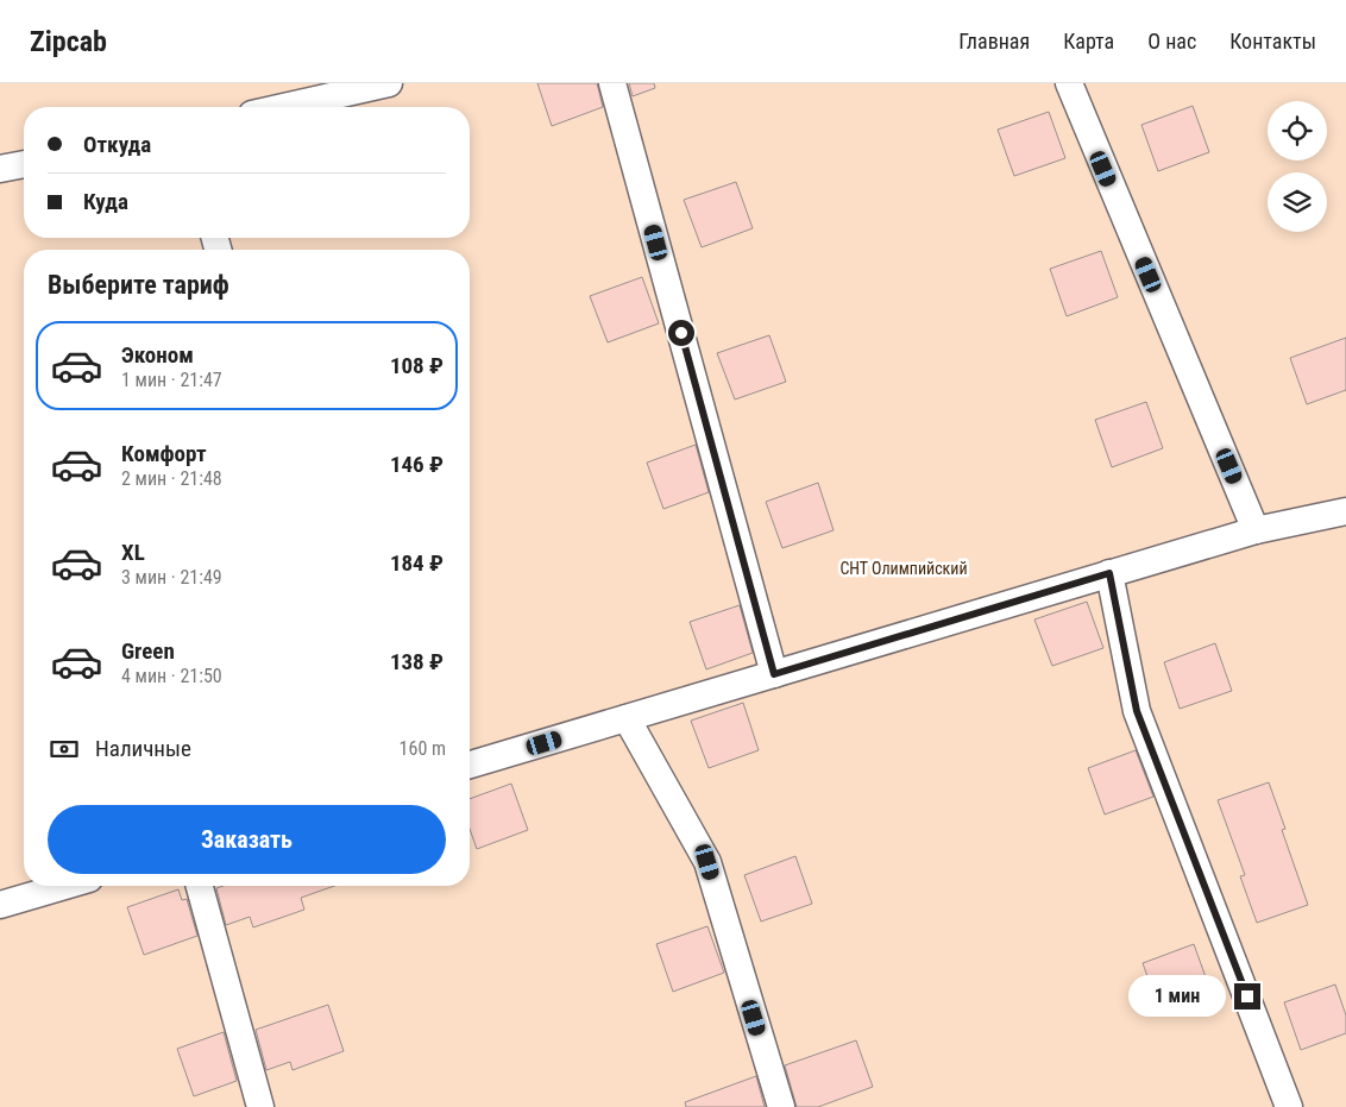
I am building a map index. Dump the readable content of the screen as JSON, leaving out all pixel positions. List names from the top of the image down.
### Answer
{
  "parks": ["СНТ Олимпийский"],
  "page": {
    "header": "Zipcab",
    "nav": [
      "Главная",
      "Карта",
      "О нас",
      "Контакты"
    ],
    "banner": ["Откуда", "Куда"],
    "heading": "Выберите тариф",
    "list": [
      {
        "name": "Эконом",
        "note": "1 мин · 21:47",
        "value": "108 ₽"
      },
      {
        "name": "Комфорт",
        "note": "2 мин · 21:48",
        "value": "146 ₽"
      },
      {
        "name": "XL",
        "note": "3 мин · 21:49",
        "value": "184 ₽"
      },
      {
        "name": "Green",
        "note": "4 мин · 21:50",
        "value": "138 ₽"
      }
    ],
    "pay": ["Наличные", "160 m"],
    "buttons": "Заказать",
    "bubble": "1 мин"
  }
}
